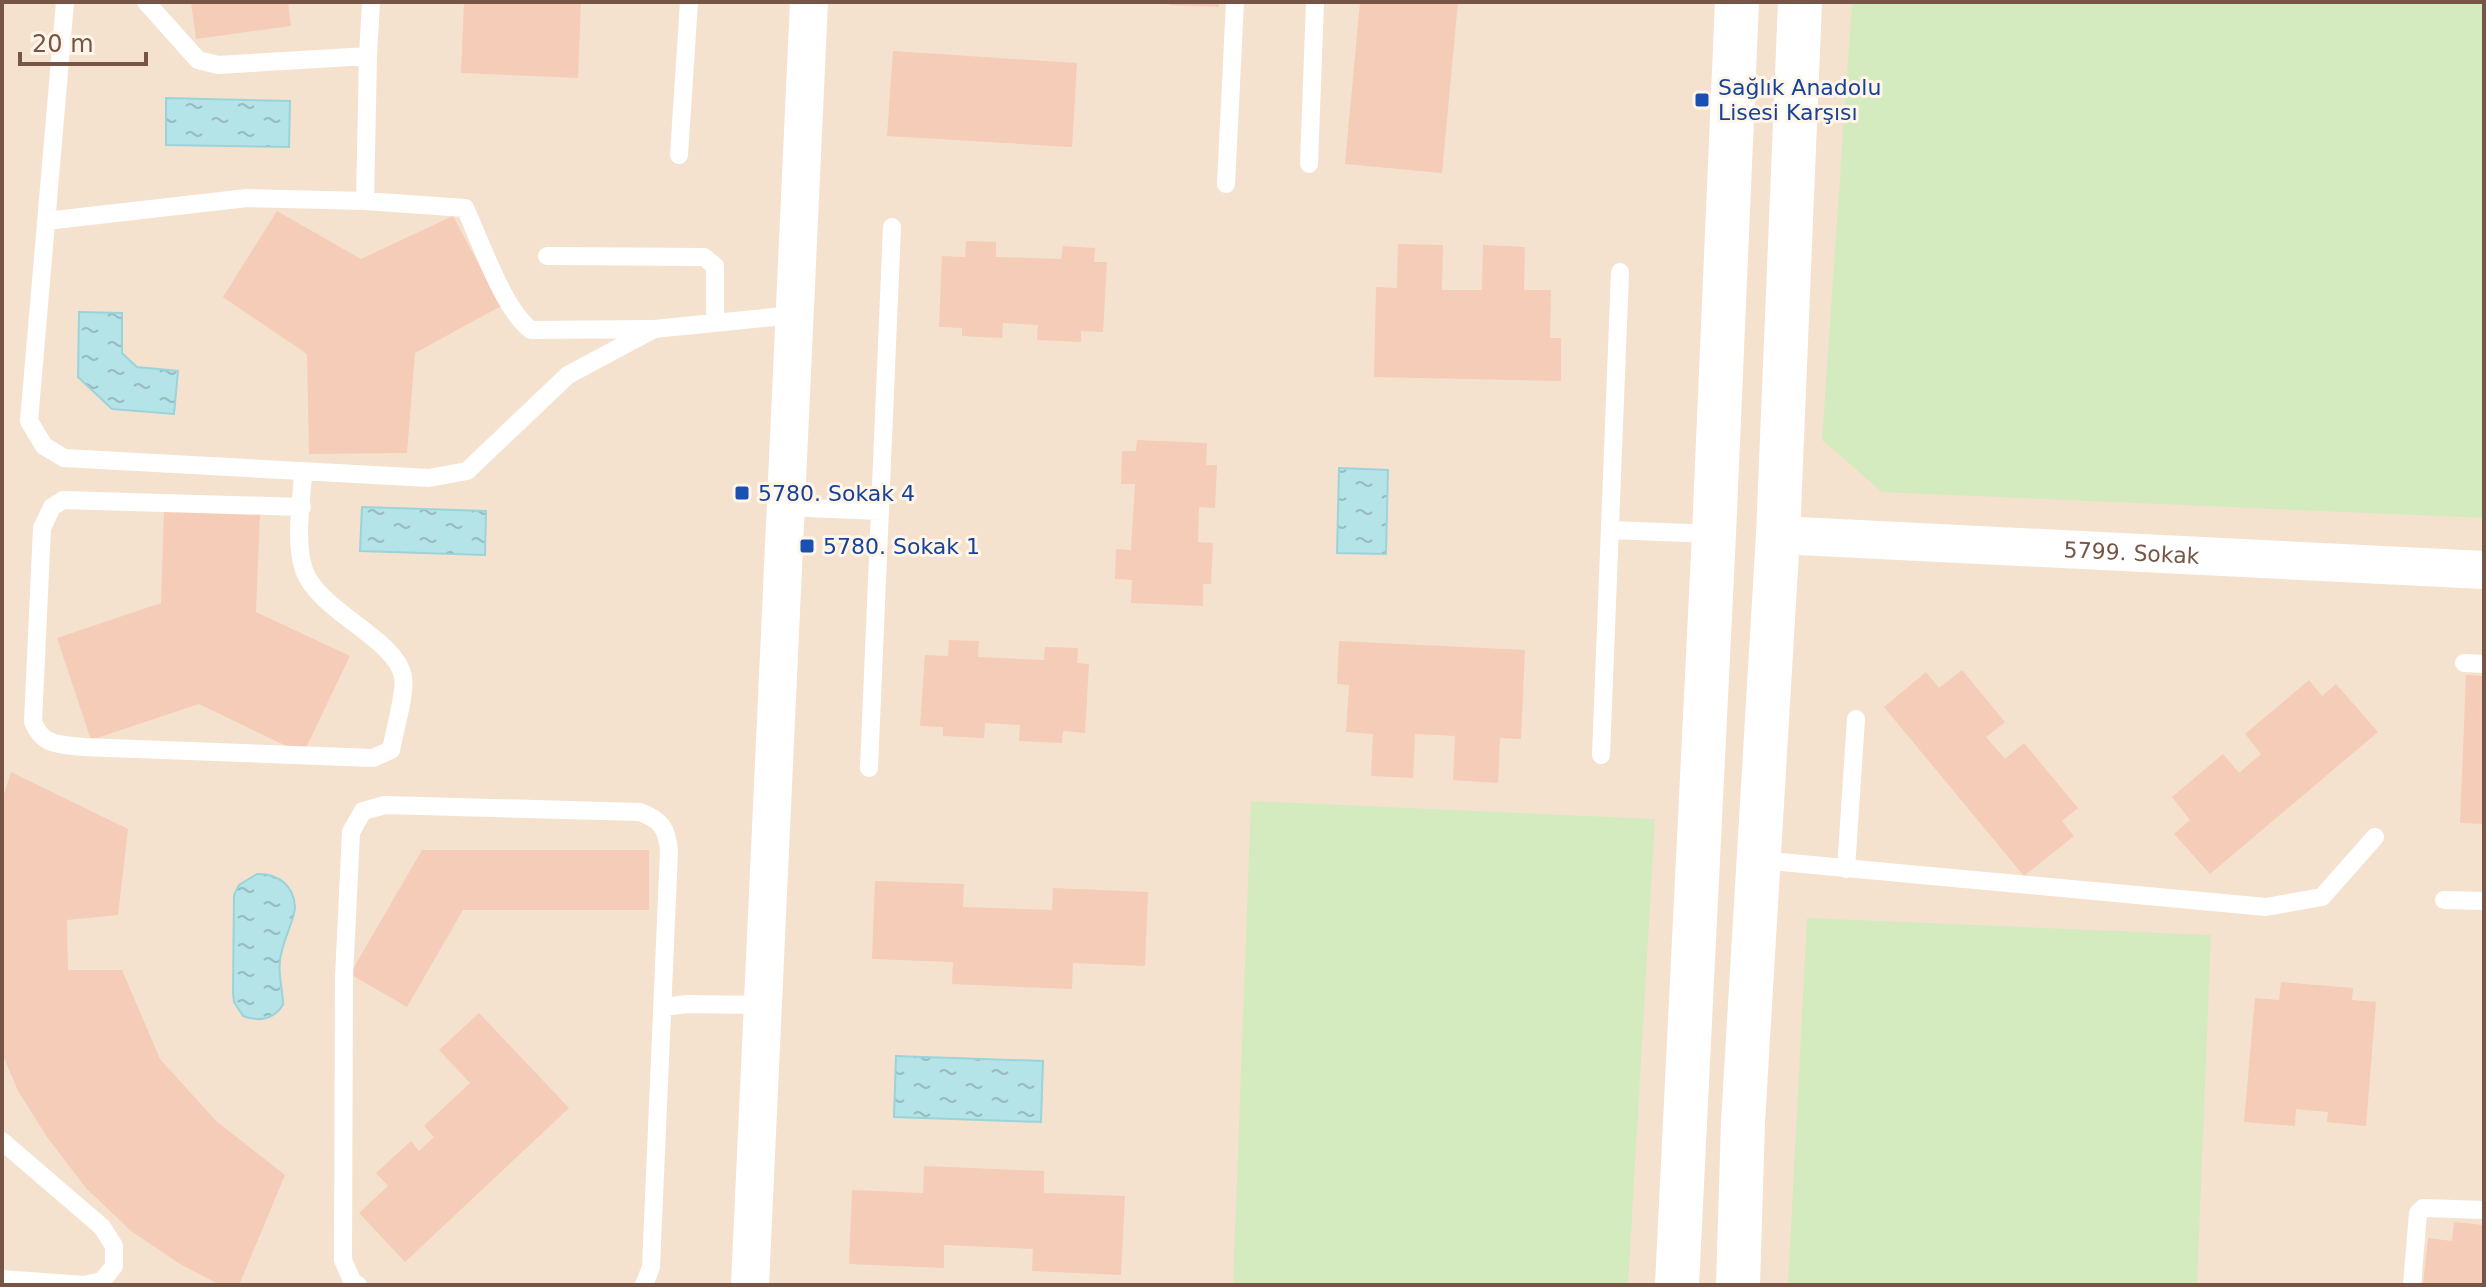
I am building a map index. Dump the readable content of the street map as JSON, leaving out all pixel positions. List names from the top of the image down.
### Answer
{
  "streets": {
    "street": ["5799. Sokak"]
  },
  "places": {
    "transit": ["Sağlık Anadolu Lisesi Karşısı", "5780. Sokak 4", "5780. Sokak 1"]
  },
  "scale_bar": "20 m"
}
